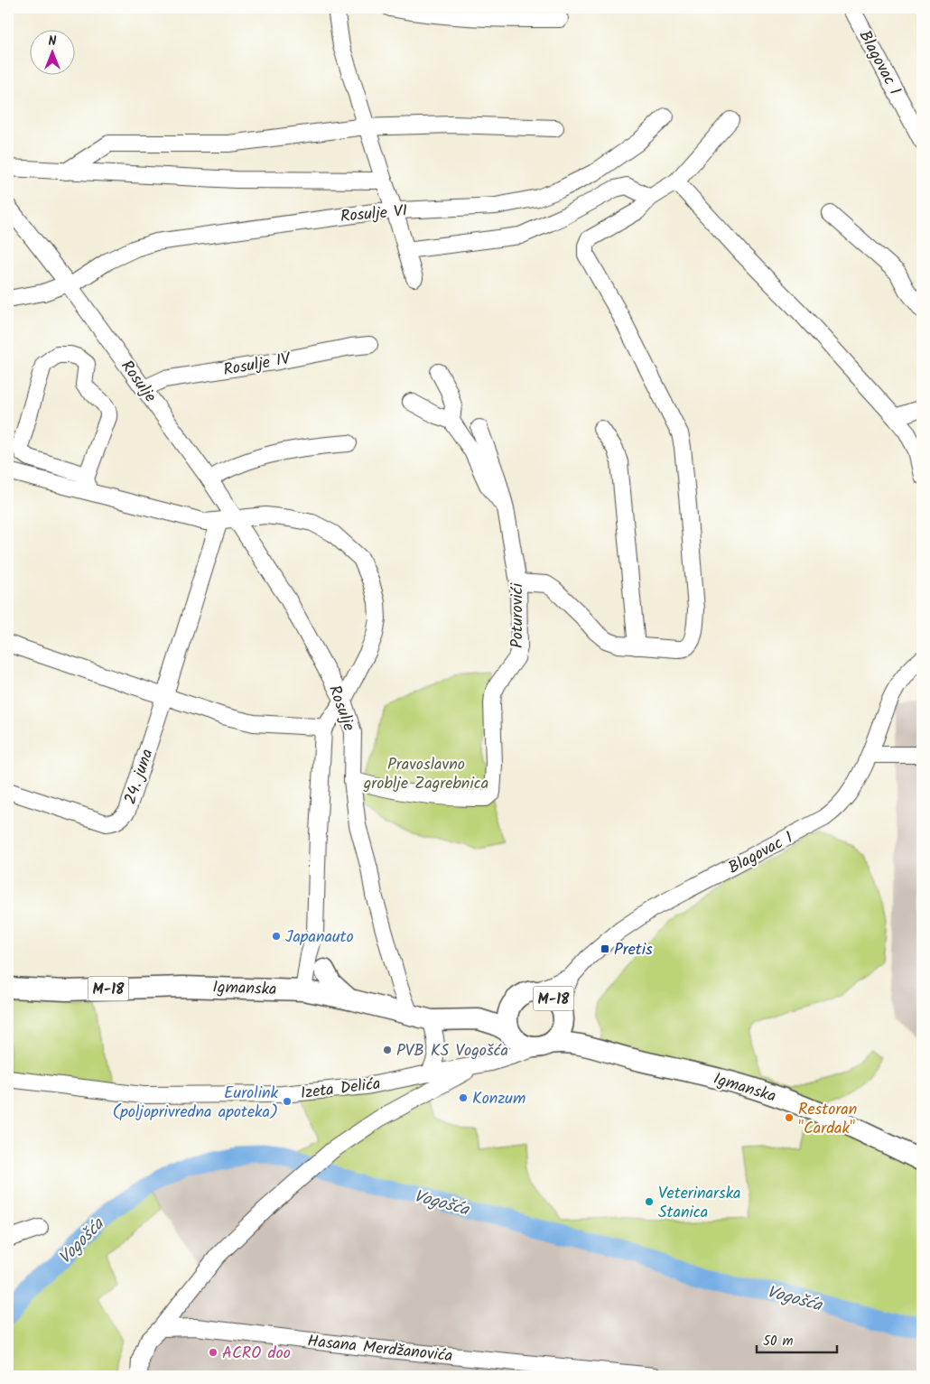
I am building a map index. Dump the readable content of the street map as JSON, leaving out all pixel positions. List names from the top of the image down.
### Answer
{
  "streets": {
    "main road": ["Igmanska", "M-18"],
    "street": [
      "Blagovac 1",
      "Rosulje VI",
      "Rosulje IV",
      "Rosulje",
      "Poturovići",
      "24. juna",
      "Izeta Delića",
      "Hasana Merdžanovića"
    ]
  },
  "crossings": [
    ["Blagovac 1", "Igmanska"],
    ["Blagovac 1", "M-18"],
    ["Rosulje VI", "Rosulje"],
    ["Rosulje IV", "Rosulje"],
    ["Rosulje", "Poturovići"],
    ["Rosulje", "Igmanska"],
    ["Igmanska", "M-18"]
  ],
  "water": ["Vogošća"],
  "parks": ["Pravoslavno groblje Zagrebnica"],
  "places": {
    "other": [
      "Japanauto",
      "PVB KS Vogošća",
      "Konzum",
      "Eurolink (poljoprivredna apoteka)",
      "Restoran \"Cardak\"",
      "Veterinarska Stanica",
      "ACRO doo"
    ],
    "transit": ["Pretis"]
  },
  "scale_bar": "50 m",
  "north": "top"
}
